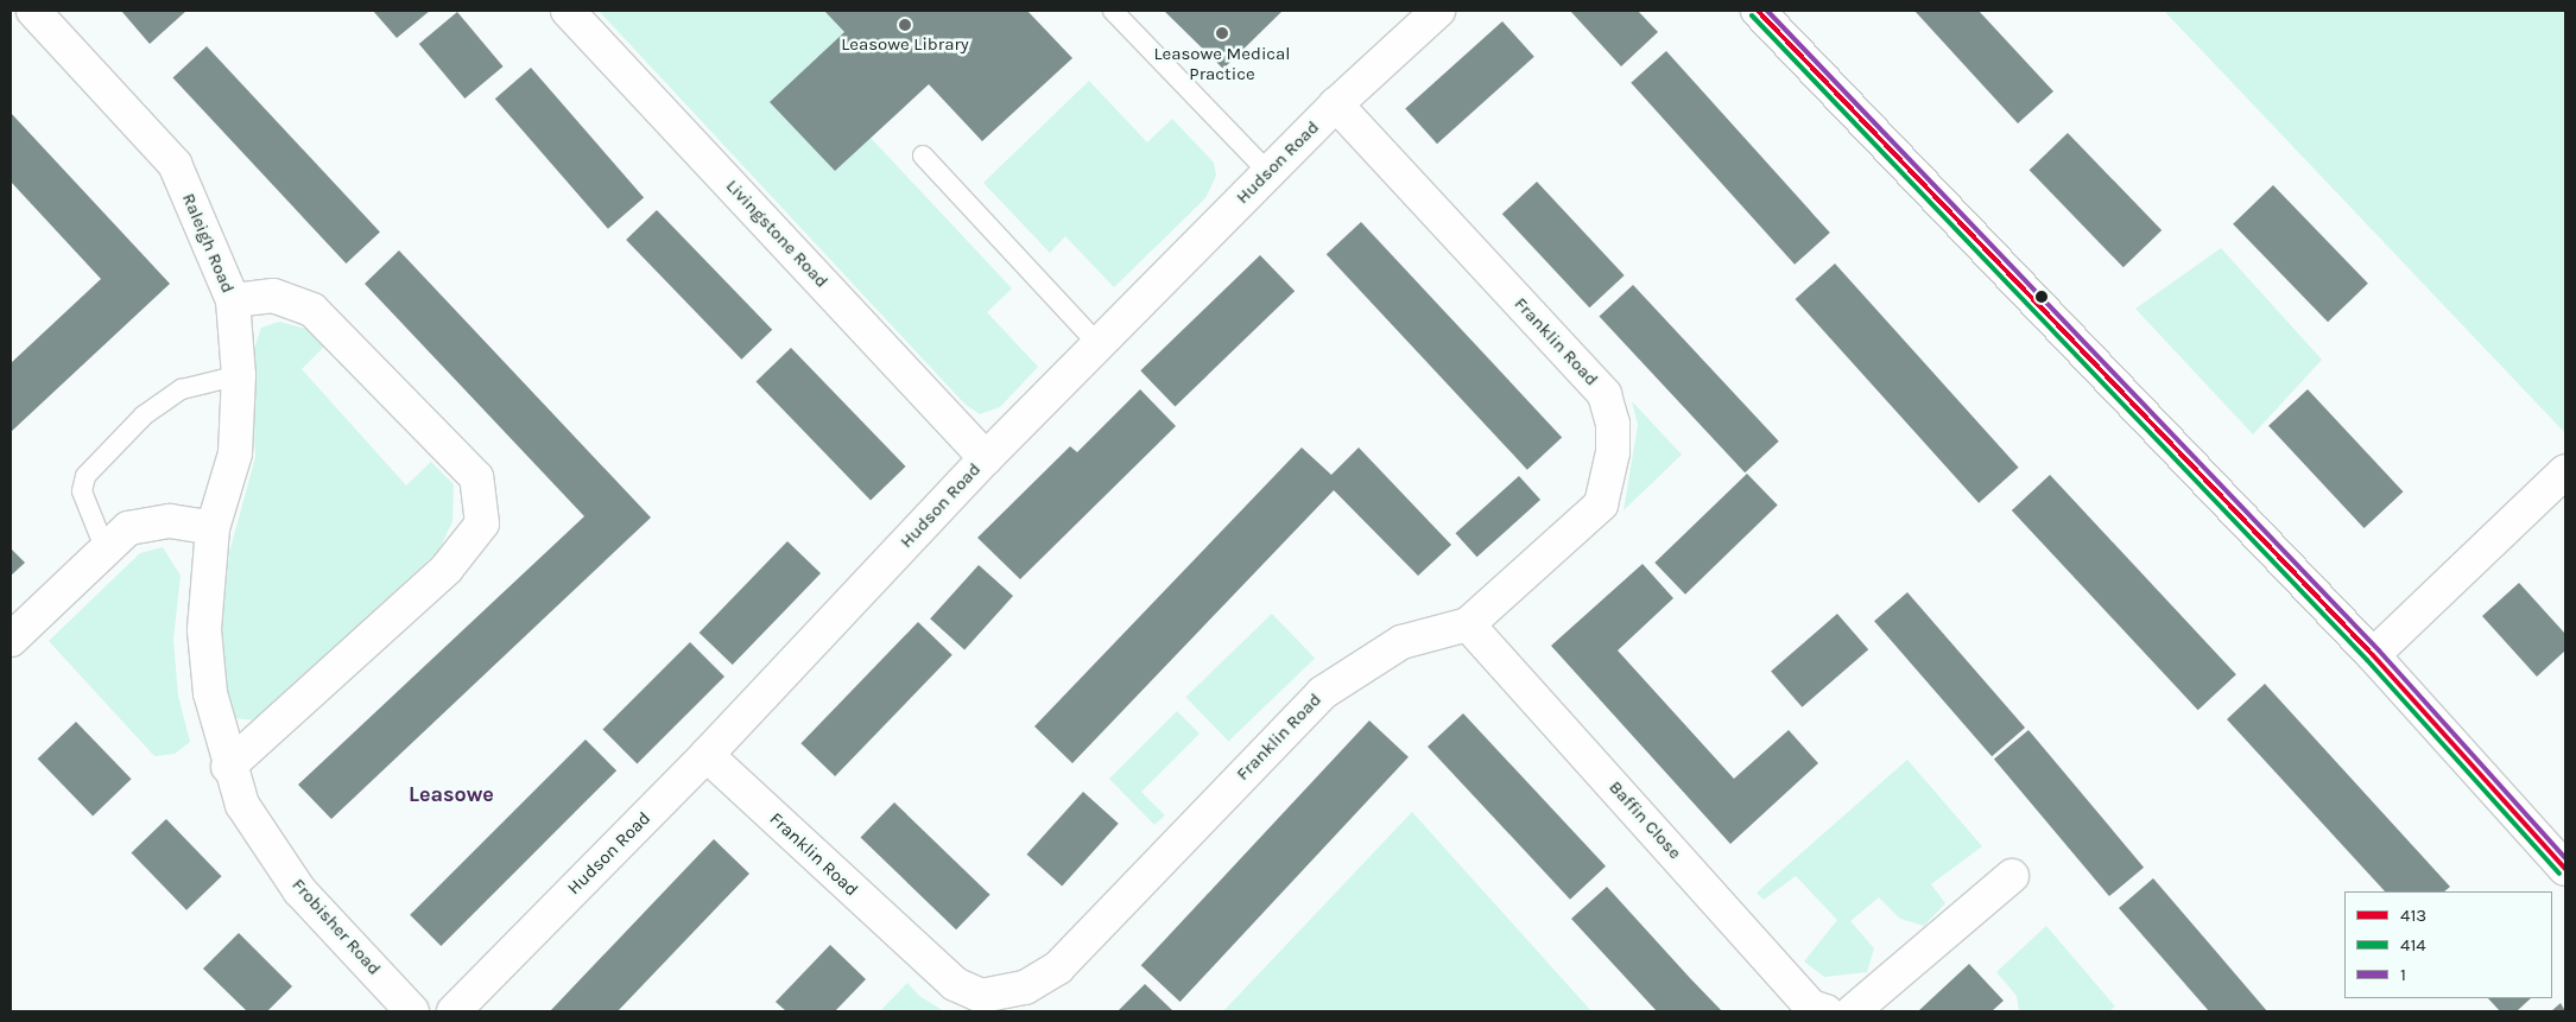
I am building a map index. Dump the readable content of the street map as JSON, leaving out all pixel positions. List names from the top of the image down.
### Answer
{
  "streets": {
    "street": [
      "Hudson Road",
      "Livingstone Road",
      "Raleigh Road",
      "Franklin Road",
      "Baffin Close",
      "Frobisher Road"
    ]
  },
  "crossings": [
    ["Hudson Road", "Livingstone Road"],
    ["Hudson Road", "Franklin Road"],
    ["Raleigh Road", "Frobisher Road"],
    ["Franklin Road", "Baffin Close"]
  ],
  "districts": ["Leasowe"],
  "places": ["Leasowe Library", "Leasowe Medical Practice"],
  "lines": ["transit line 413", "transit line 1", "transit line 414"],
  "legend": ["413", "414", "1"]
}
